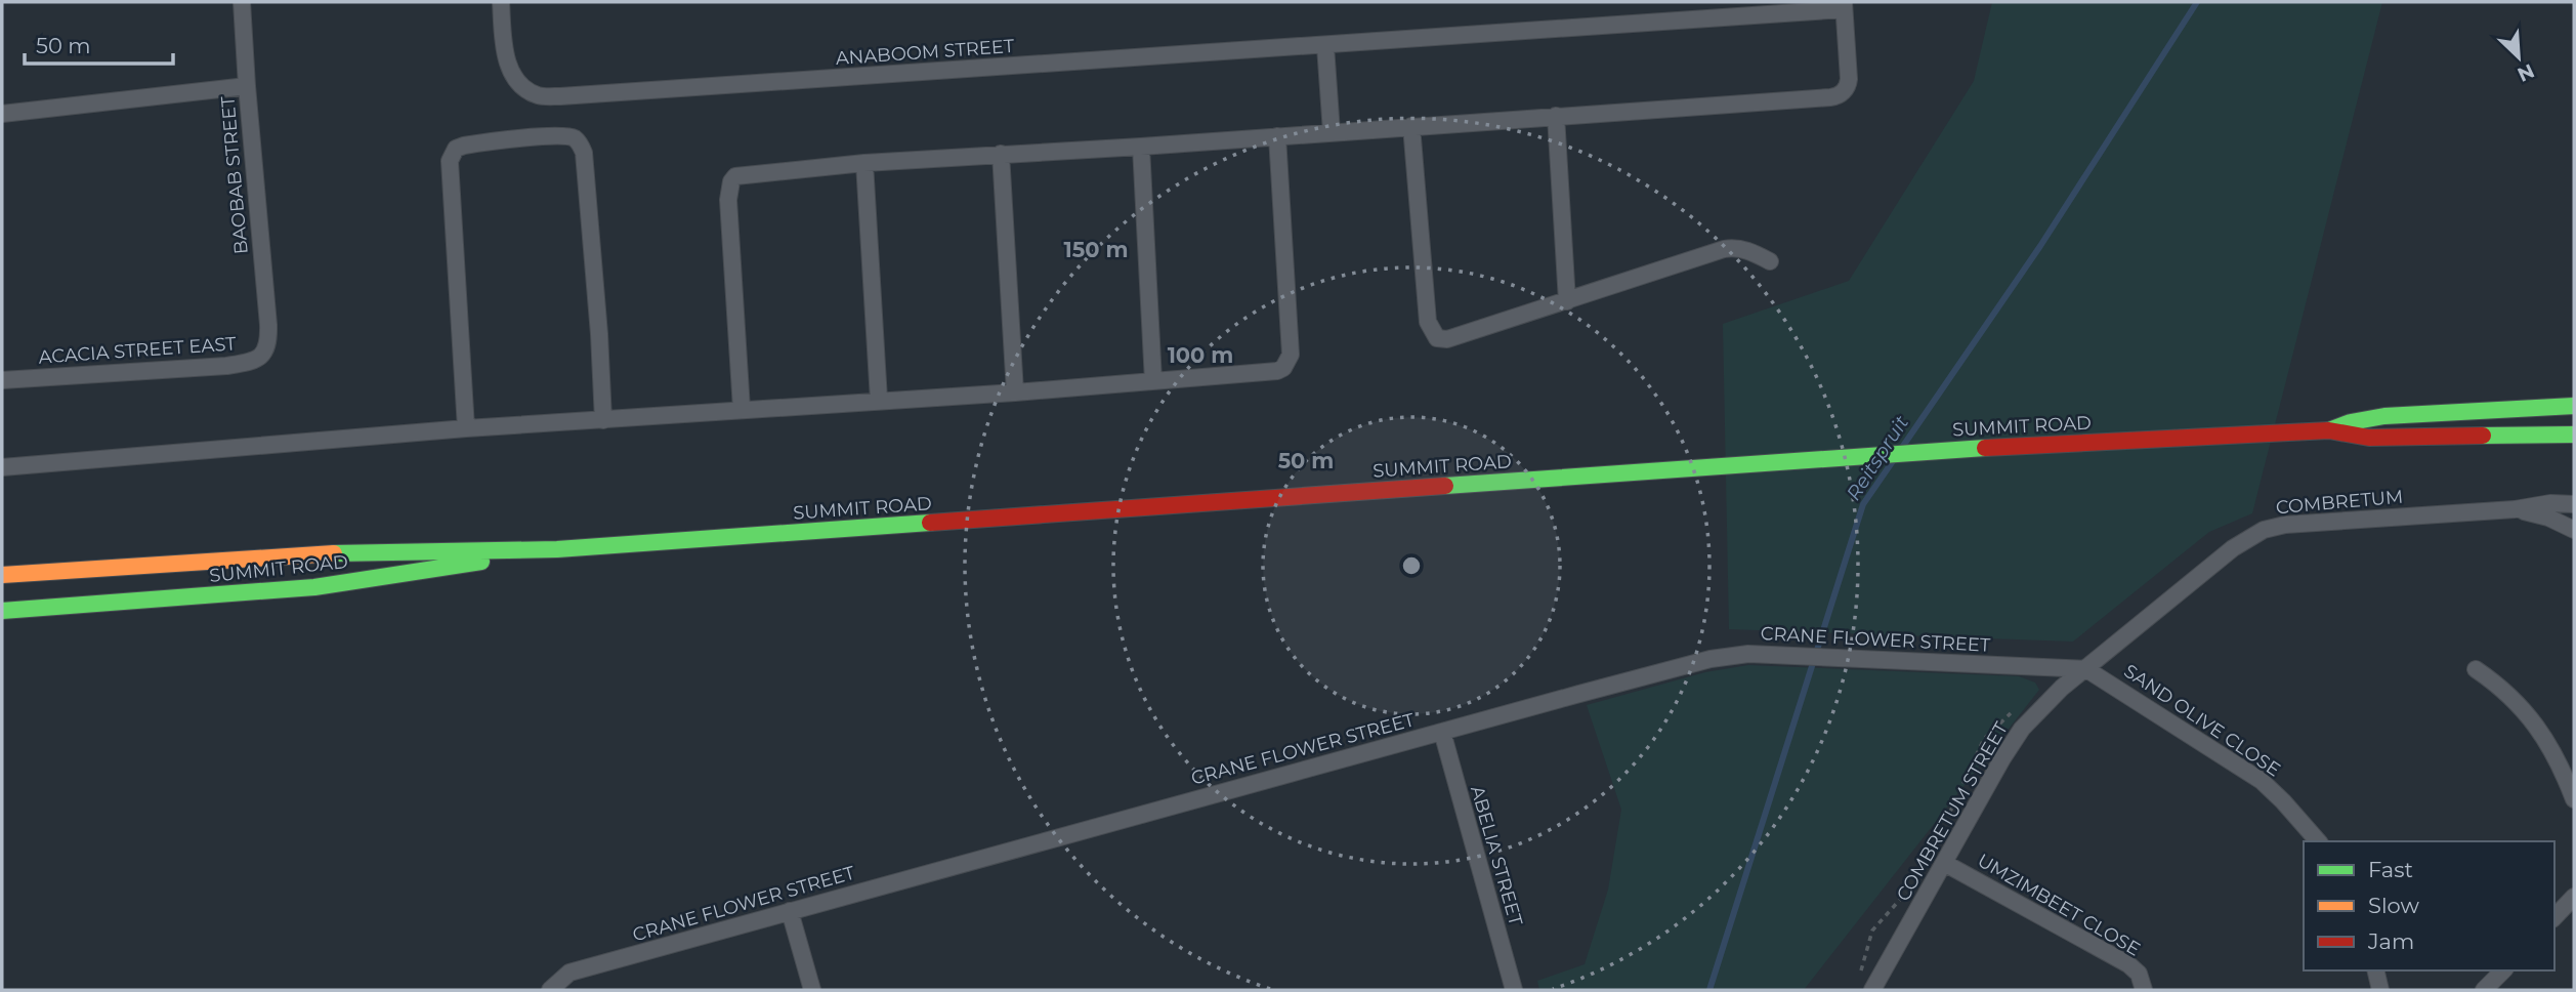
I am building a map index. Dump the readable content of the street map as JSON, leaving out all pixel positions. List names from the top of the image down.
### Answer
{
  "streets": {
    "main road": ["SUMMIT ROAD"],
    "street": [
      "ANABOOM STREET",
      "BAOBAB STREET",
      "ACACIA STREET EAST",
      "COMBRETUM",
      "CRANE FLOWER STREET",
      "SAND OLIVE CLOSE",
      "COMBRETUM STREET",
      "ABELIA STREET",
      "UMZIMBEET CLOSE"
    ]
  },
  "crossings": [
    ["BAOBAB STREET", "ACACIA STREET EAST"],
    ["COMBRETUM", "CRANE FLOWER STREET"],
    ["COMBRETUM", "SAND OLIVE CLOSE"],
    ["COMBRETUM", "COMBRETUM STREET"],
    ["CRANE FLOWER STREET", "SAND OLIVE CLOSE"],
    ["CRANE FLOWER STREET", "COMBRETUM STREET"],
    ["CRANE FLOWER STREET", "ABELIA STREET"],
    ["SAND OLIVE CLOSE", "COMBRETUM STREET"],
    ["COMBRETUM STREET", "UMZIMBEET CLOSE"]
  ],
  "water": ["Reitspruit"],
  "legend": ["Fast", "Slow", "Jam"],
  "scale_bar": "50 m",
  "north": "bottom right",
  "rings": ["150 m", "100 m", "50 m"]
}
